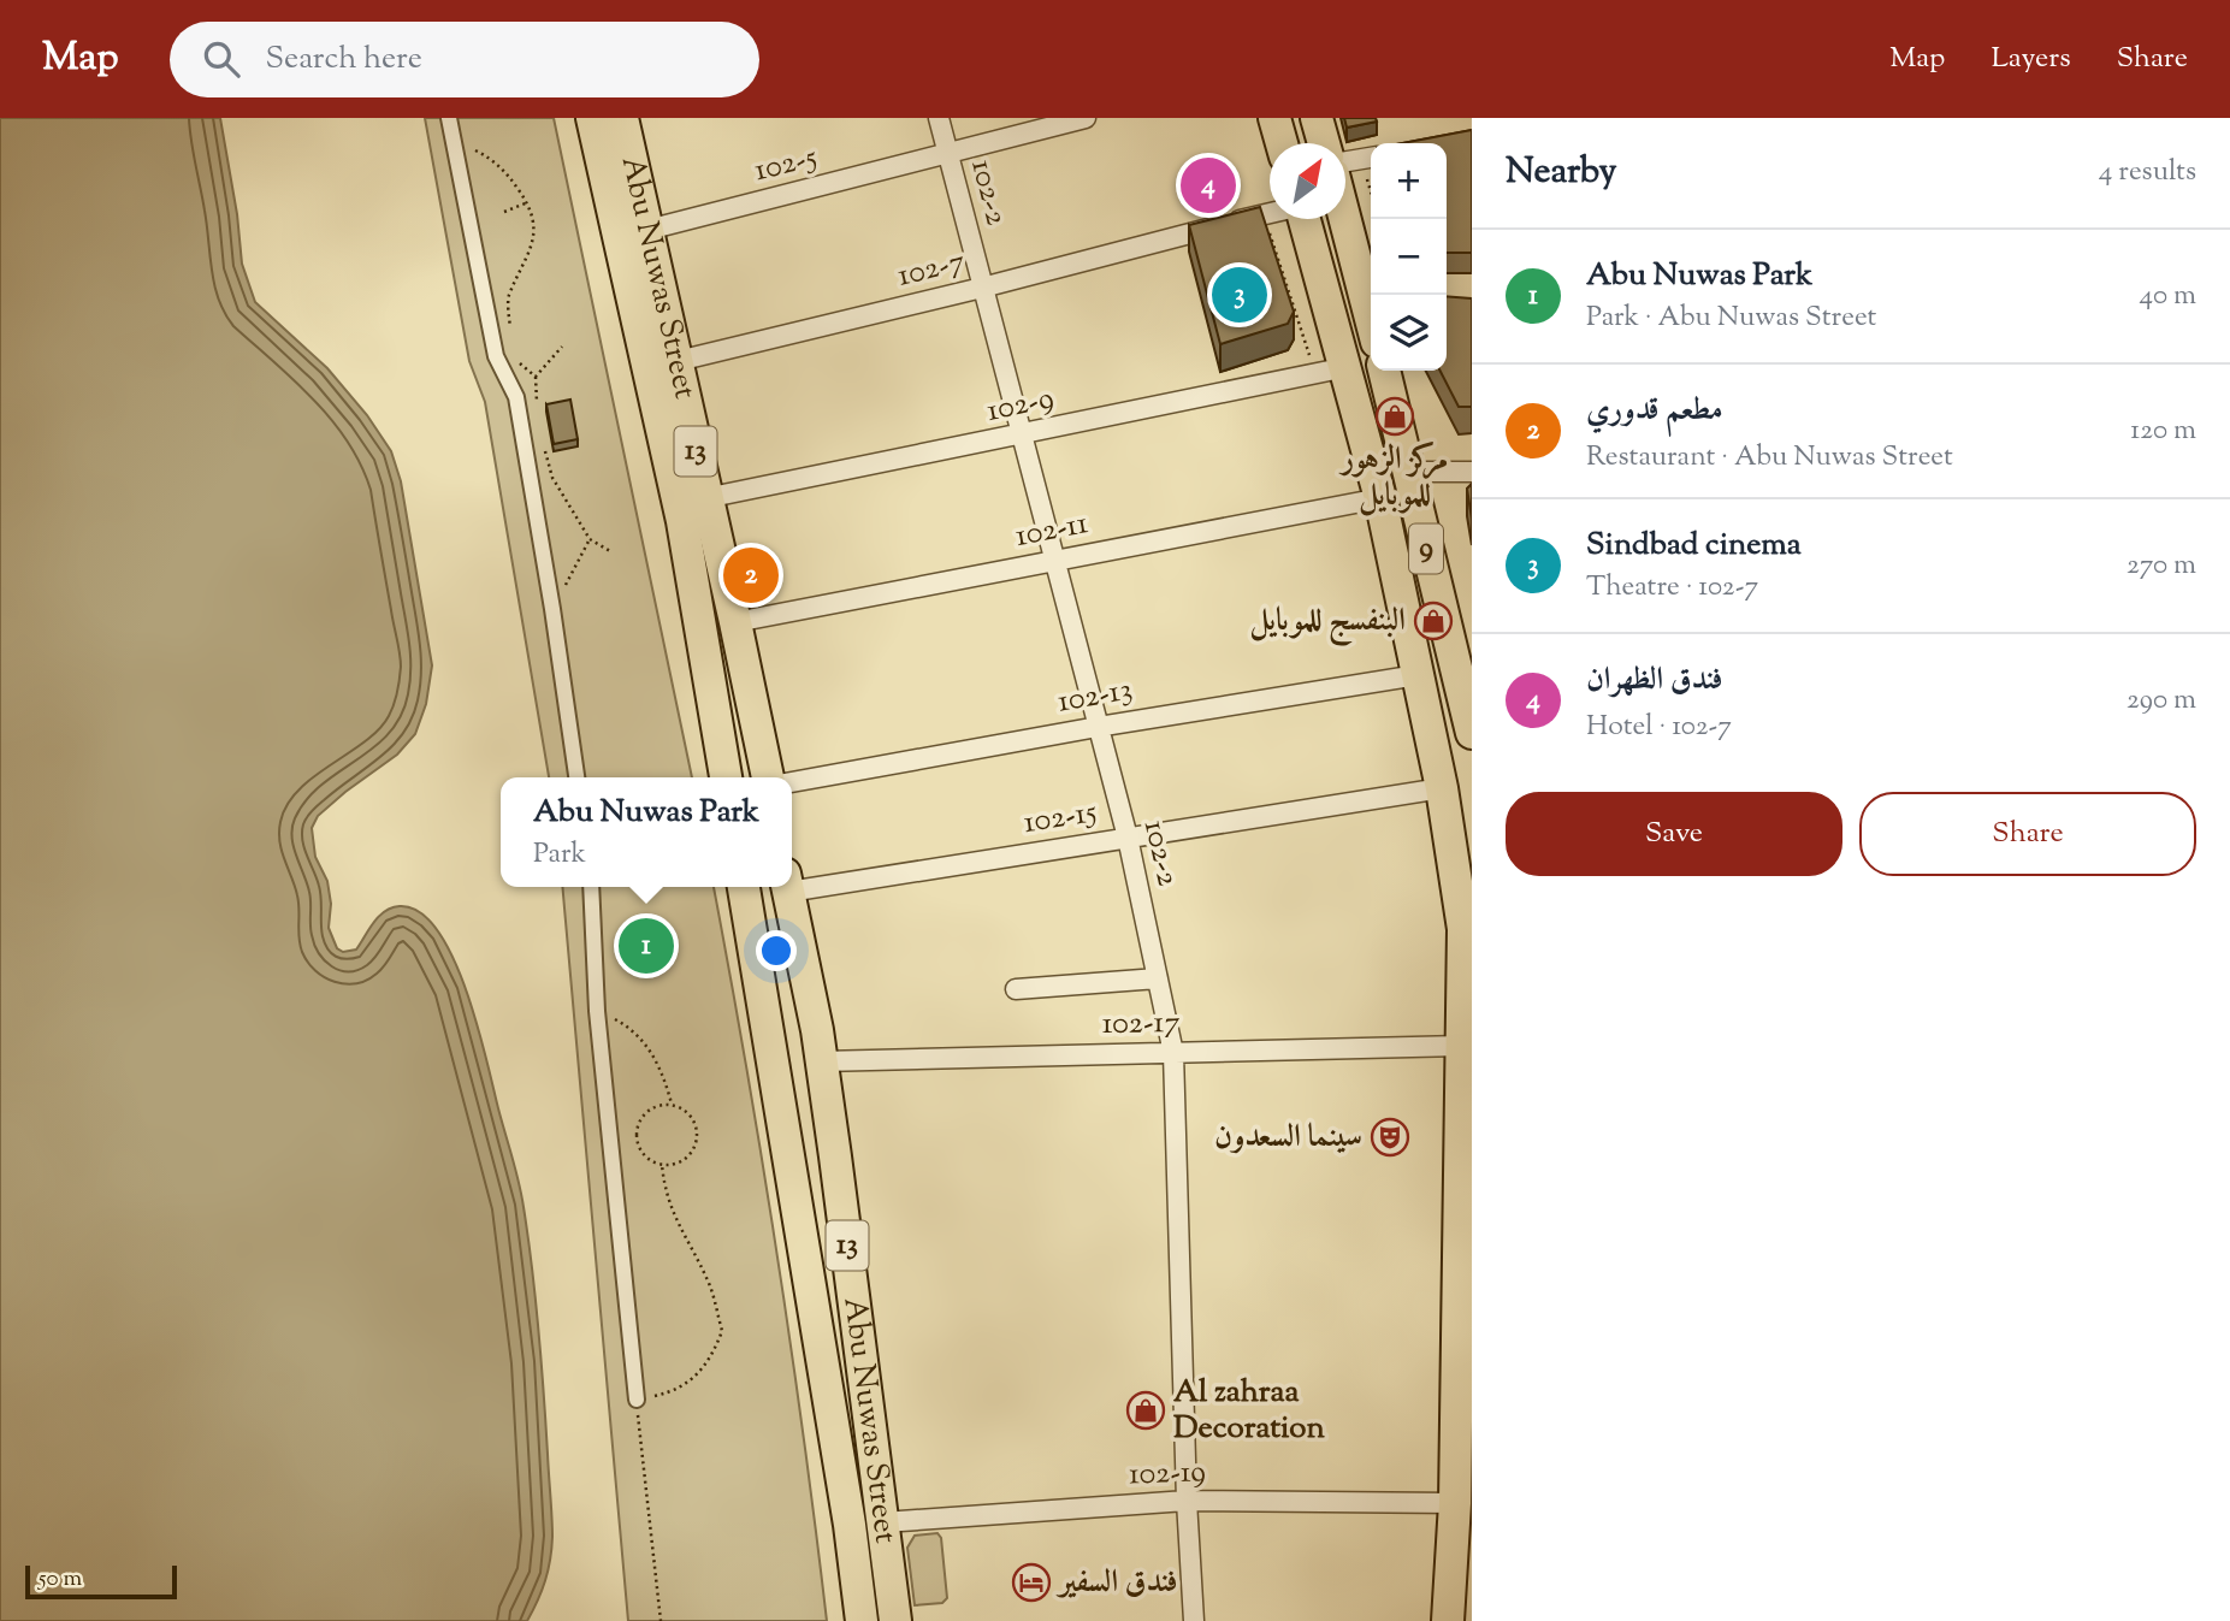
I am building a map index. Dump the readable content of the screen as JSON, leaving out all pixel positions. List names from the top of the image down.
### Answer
{
  "streets": {
    "main road": ["Abu Nuwas Street", "13", "9"],
    "street": [
      "102-5",
      "102-2",
      "102-7",
      "102-9",
      "102-11",
      "102-13",
      "102-15",
      "102-17",
      "102-19"
    ]
  },
  "crossings": [
    ["102-5", "102-2"],
    ["102-5", "Abu Nuwas Street"],
    ["102-2", "102-7"],
    ["102-2", "102-9"],
    ["102-2", "102-11"],
    ["102-2", "102-13"],
    ["102-2", "102-15"],
    ["102-2", "102-17"],
    ["102-2", "102-19"],
    ["102-7", "Abu Nuwas Street"],
    ["Abu Nuwas Street", "102-9"],
    ["Abu Nuwas Street", "102-11"],
    ["Abu Nuwas Street", "102-17"],
    ["Abu Nuwas Street", "102-19"],
    ["102-9", "9"],
    ["102-11", "9"],
    ["9", "102-13"],
    ["9", "102-15"],
    ["9", "102-17"],
    ["9", "102-19"]
  ],
  "places": {
    "shop": ["مركز الزهور للموبايل", "البنفسج للموبايل", "Al zahraa Decoration"],
    "theatre": ["سينما السعدون"],
    "hotel": ["فندق السفير"]
  },
  "scale_bar": "50 m",
  "north": "top right",
  "page": {
    "header": "Map",
    "search": "Search here",
    "nav": ["Map", "Layers", "Share"],
    "heading": ["Nearby", "4 results"],
    "map_buttons": ["+", "−"],
    "pins": [
      "4",
      "3",
      "2",
      "1"
    ],
    "list": [
      {
        "mark": "1",
        "name": "Abu Nuwas Park",
        "note": "Park · Abu Nuwas Street",
        "value": "40 m"
      },
      {
        "mark": "2",
        "name": "مطعم قدوري",
        "note": "Restaurant · Abu Nuwas Street",
        "value": "120 m"
      },
      {
        "mark": "3",
        "name": "Sindbad cinema",
        "note": "Theatre · 102-7",
        "value": "270 m"
      },
      {
        "mark": "4",
        "name": "فندق الظهران",
        "note": "Hotel · 102-7",
        "value": "290 m"
      }
    ],
    "buttons": ["Save", "Share"],
    "popup": ["Abu Nuwas Park", "Park"],
    "scale": "50 m"
  }
}
